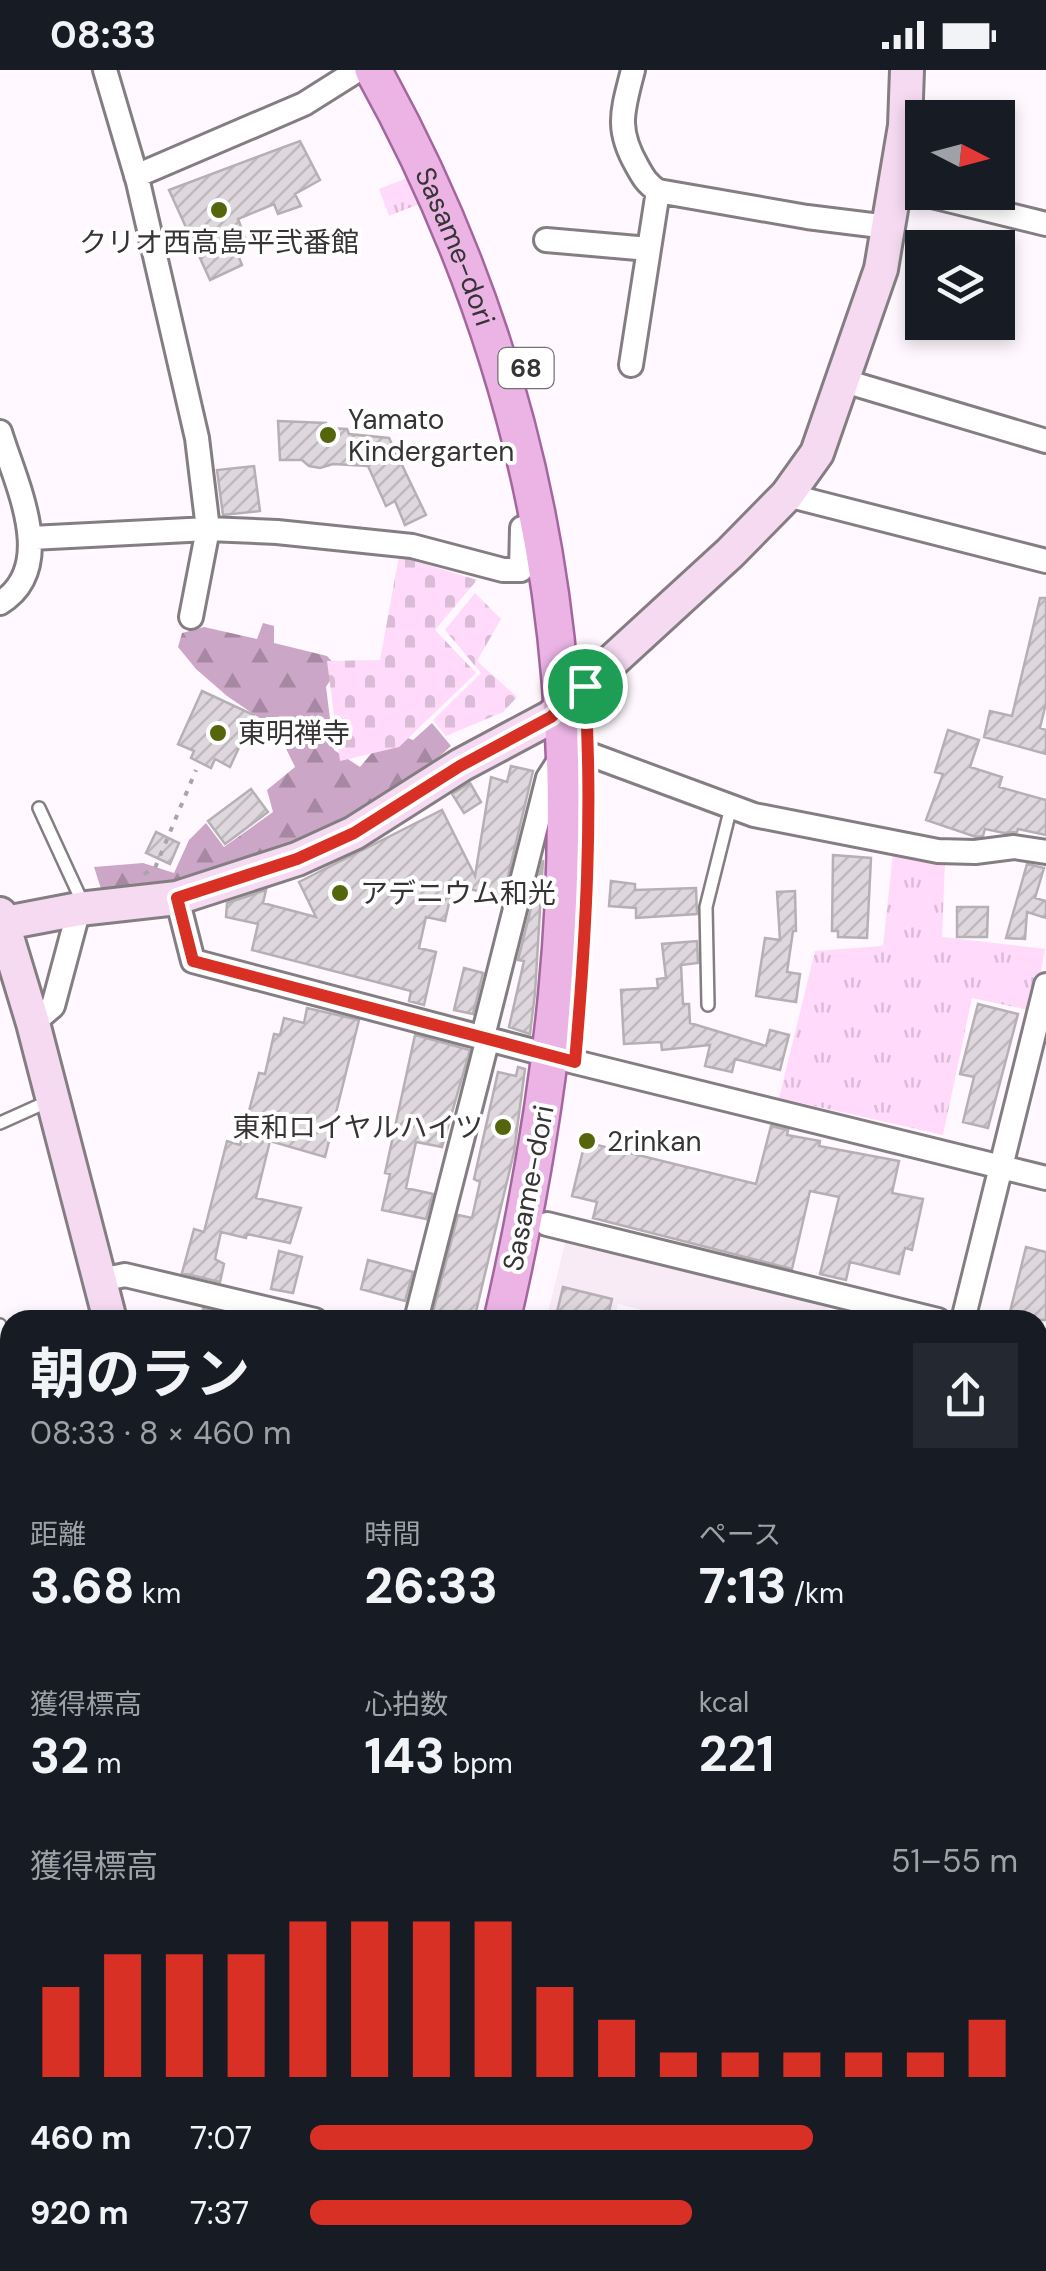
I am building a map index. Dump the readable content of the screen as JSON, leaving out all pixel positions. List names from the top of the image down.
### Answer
{
  "streets": {
    "main road": ["Sasame-dori", "68"]
  },
  "places": [
    "クリオ西高島平弐番館",
    "Yamato Kindergarten",
    "東明禅寺",
    "アデニウム和光",
    "東和ロイヤルハイツ",
    "2rinkan"
  ],
  "north": "right",
  "page": {
    "status": "08:33",
    "heading": ["朝のラン", "08:33 · 8 × 460 m"],
    "stats": [
      ["距離", "3.68 km"],
      ["時間", "26:33"],
      ["ペース", "7:13 /km"],
      ["獲得標高", "32 m"],
      ["心拍数", "143 bpm"],
      ["kcal", "221"]
    ],
    "chart": ["獲得標高", "51–55 m"],
    "list": [
      {
        "name": "460 m",
        "note": "7:07"
      },
      {
        "name": "920 m",
        "note": "7:37"
      }
    ]
  }
}
